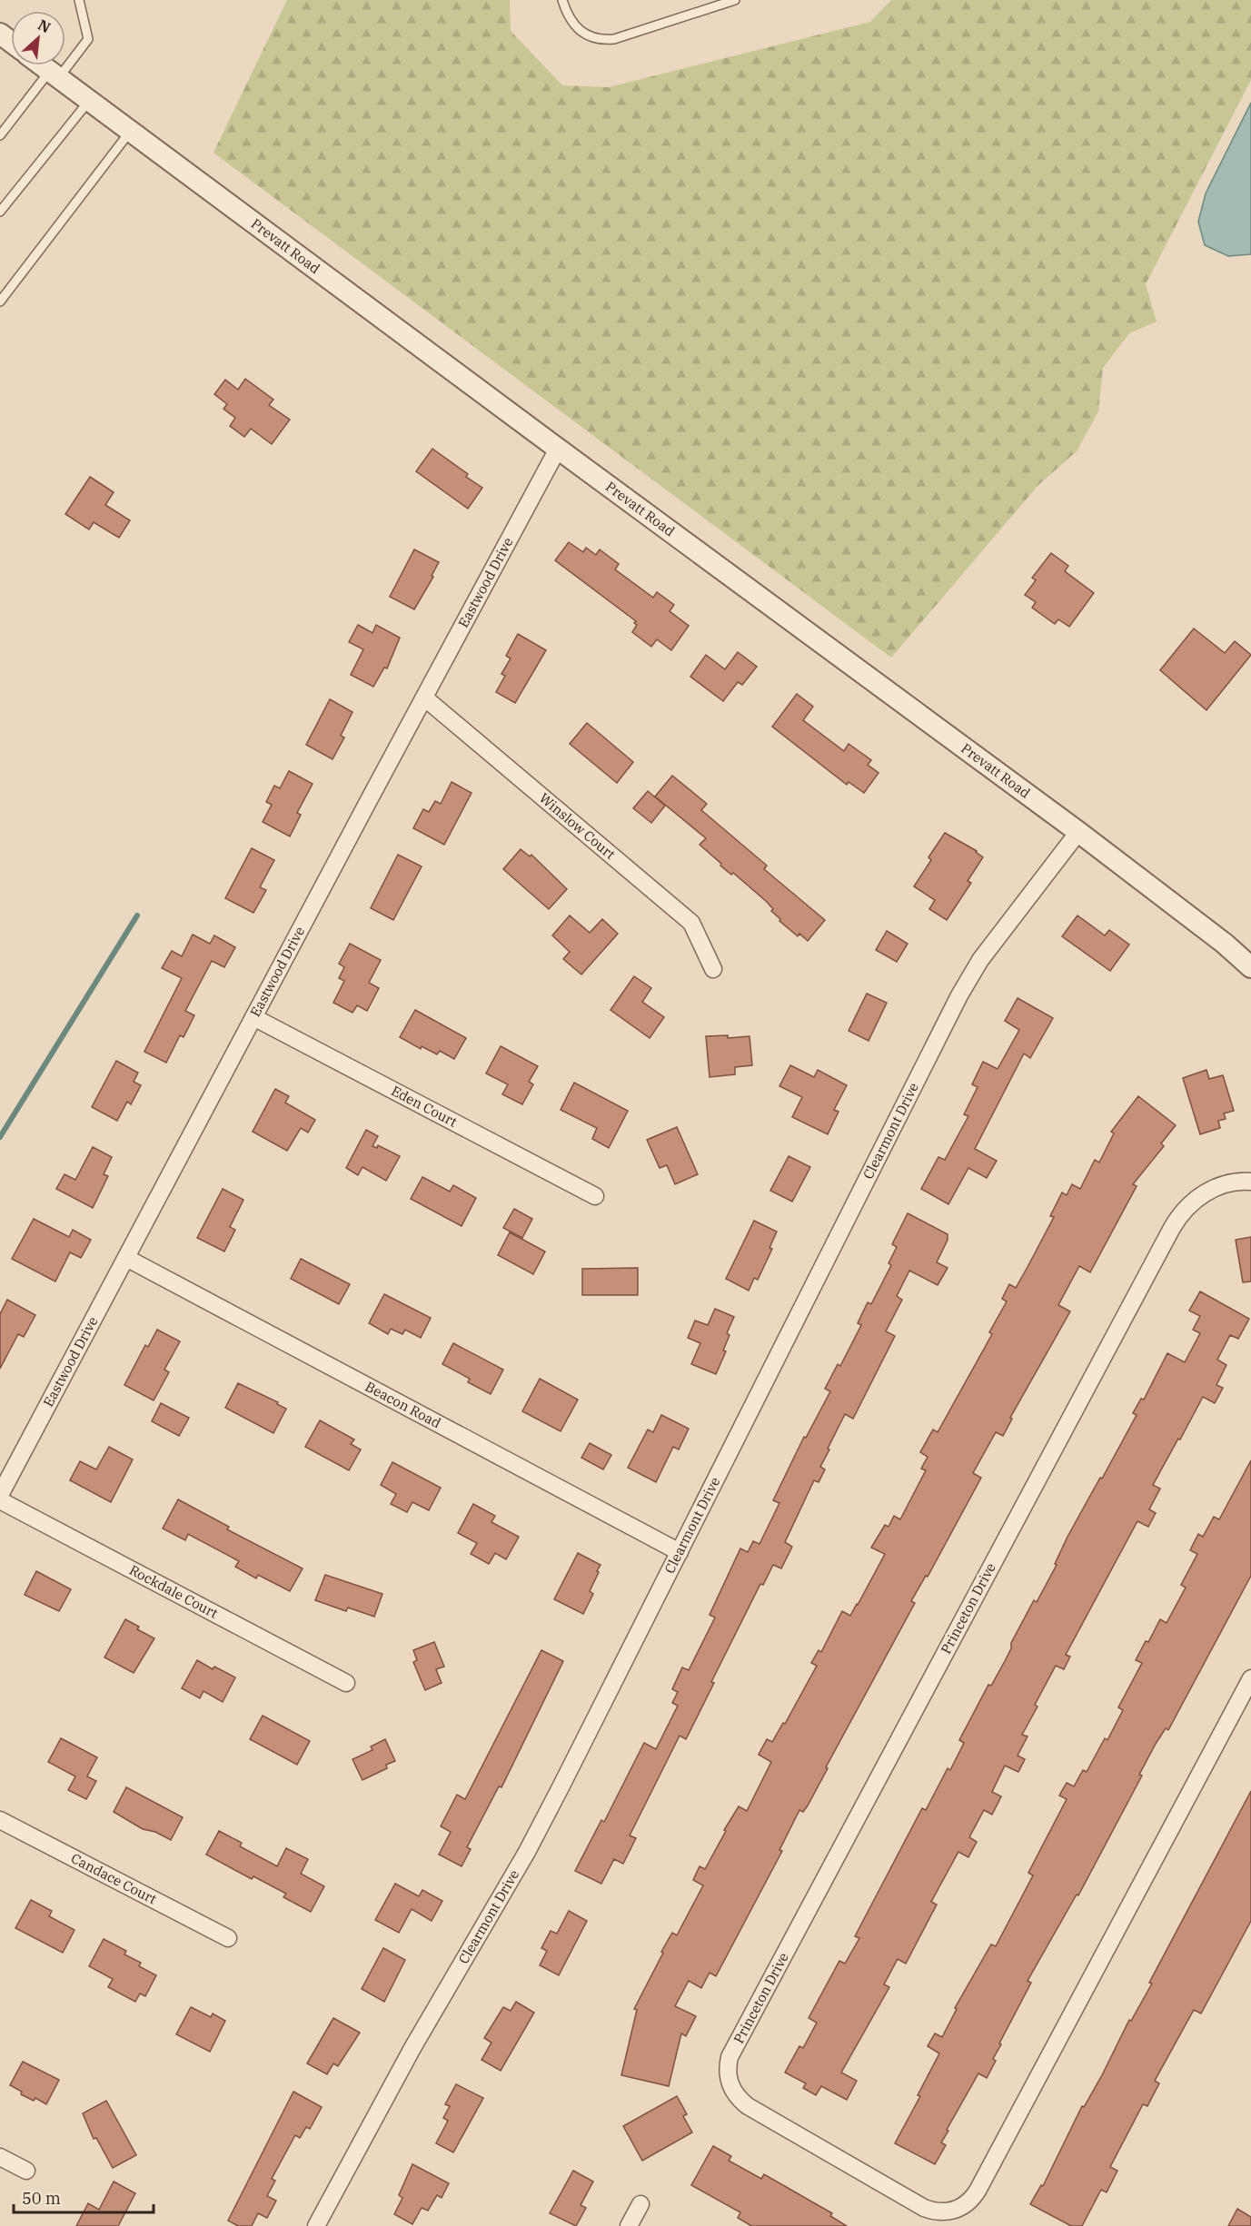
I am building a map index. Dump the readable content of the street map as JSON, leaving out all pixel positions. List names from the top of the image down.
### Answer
{
  "streets": {
    "street": [
      "Prevatt Road",
      "Eastwood Drive",
      "Winslow Court",
      "Eden Court",
      "Clearmont Drive",
      "Beacon Road",
      "Rockdale Court",
      "Princeton Drive",
      "Candace Court"
    ]
  },
  "crossings": [
    ["Prevatt Road", "Eastwood Drive"],
    ["Prevatt Road", "Clearmont Drive"],
    ["Eastwood Drive", "Winslow Court"],
    ["Eastwood Drive", "Eden Court"],
    ["Eastwood Drive", "Beacon Road"],
    ["Clearmont Drive", "Beacon Road"]
  ],
  "scale_bar": "50 m",
  "north": "top right"
}
